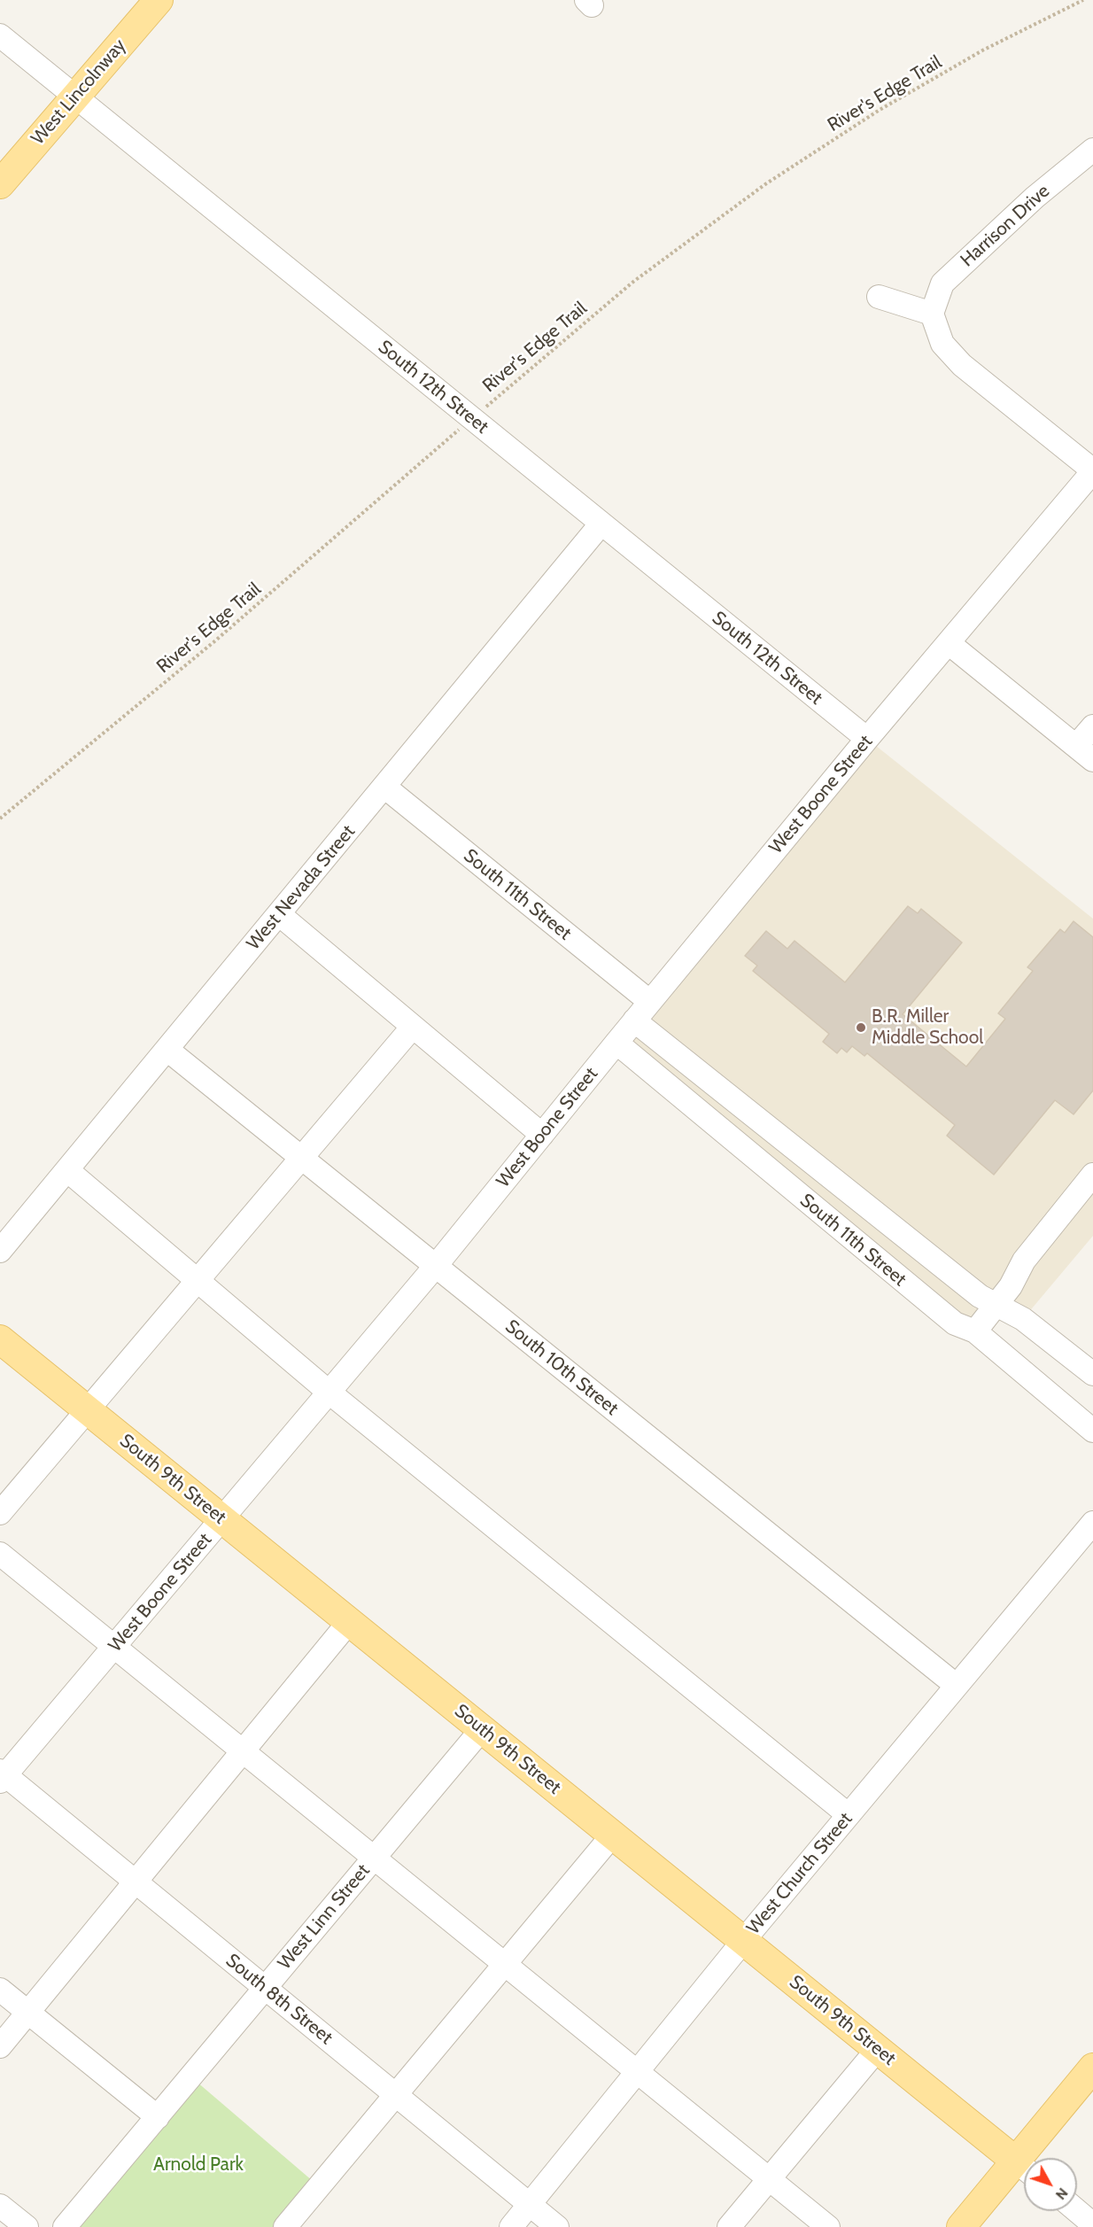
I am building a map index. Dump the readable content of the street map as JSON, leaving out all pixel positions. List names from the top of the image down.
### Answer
{
  "streets": {
    "main road": ["West Lincolnway", "South 9th Street"],
    "street": [
      "Harrison Drive",
      "South 12th Street",
      "West Boone Street",
      "West Nevada Street",
      "South 11th Street",
      "South 10th Street",
      "West Church Street",
      "West Linn Street",
      "South 8th Street"
    ],
    "path": ["River's Edge Trail"]
  },
  "crossings": [
    ["West Lincolnway", "South 12th Street"],
    ["River's Edge Trail", "South 12th Street"],
    ["South 12th Street", "West Boone Street"],
    ["South 12th Street", "West Nevada Street"],
    ["West Boone Street", "South 11th Street"],
    ["West Boone Street", "South 10th Street"],
    ["West Boone Street", "South 9th Street"],
    ["West Boone Street", "South 8th Street"],
    ["West Nevada Street", "South 11th Street"],
    ["West Nevada Street", "South 10th Street"],
    ["South 10th Street", "West Church Street"],
    ["South 9th Street", "West Church Street"],
    ["South 9th Street", "West Linn Street"],
    ["West Church Street", "South 8th Street"],
    ["West Linn Street", "South 8th Street"]
  ],
  "parks": ["Arnold Park"],
  "places": ["B.R. Miller Middle School"],
  "north": "bottom right"
}
